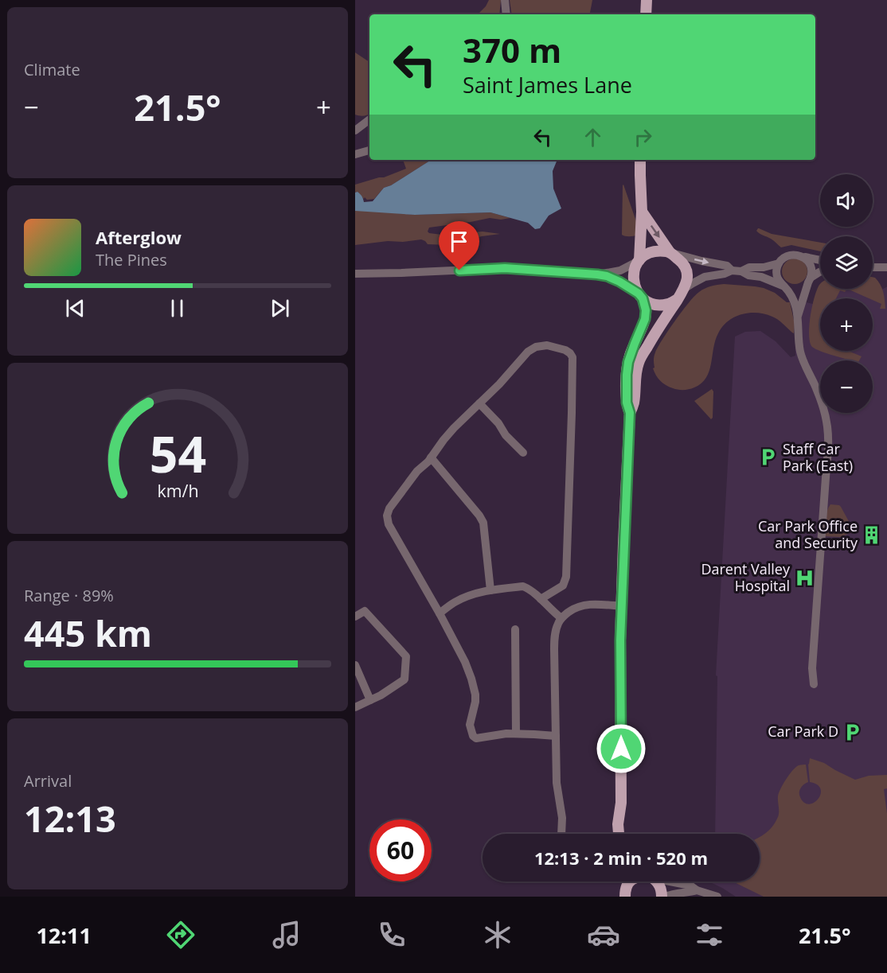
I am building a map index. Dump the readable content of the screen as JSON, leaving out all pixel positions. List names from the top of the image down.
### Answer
{
  "places": {
    "parking": ["Staff Car Park (East)", "Car Park D"],
    "building": ["Car Park Office and Security"],
    "hospital": ["Darent Valley Hospital"]
  },
  "page": {
    "tile": [
      "Climate",
      ["Range · 89%", "445 km"],
      ["Arrival", "12:13"]
    ],
    "turn": ["370 m", "Saint James Lane"],
    "heat": ["−", "21.5°", "+"],
    "map_buttons": ["+", "−"],
    "song": ["Afterglow", "The Pines"],
    "limit": "60",
    "trip": "12:13 · 2 min · 520 m",
    "tabs": ["12:11", "21.5°"],
    "gauge": ["54", "km/h"]
  }
}
